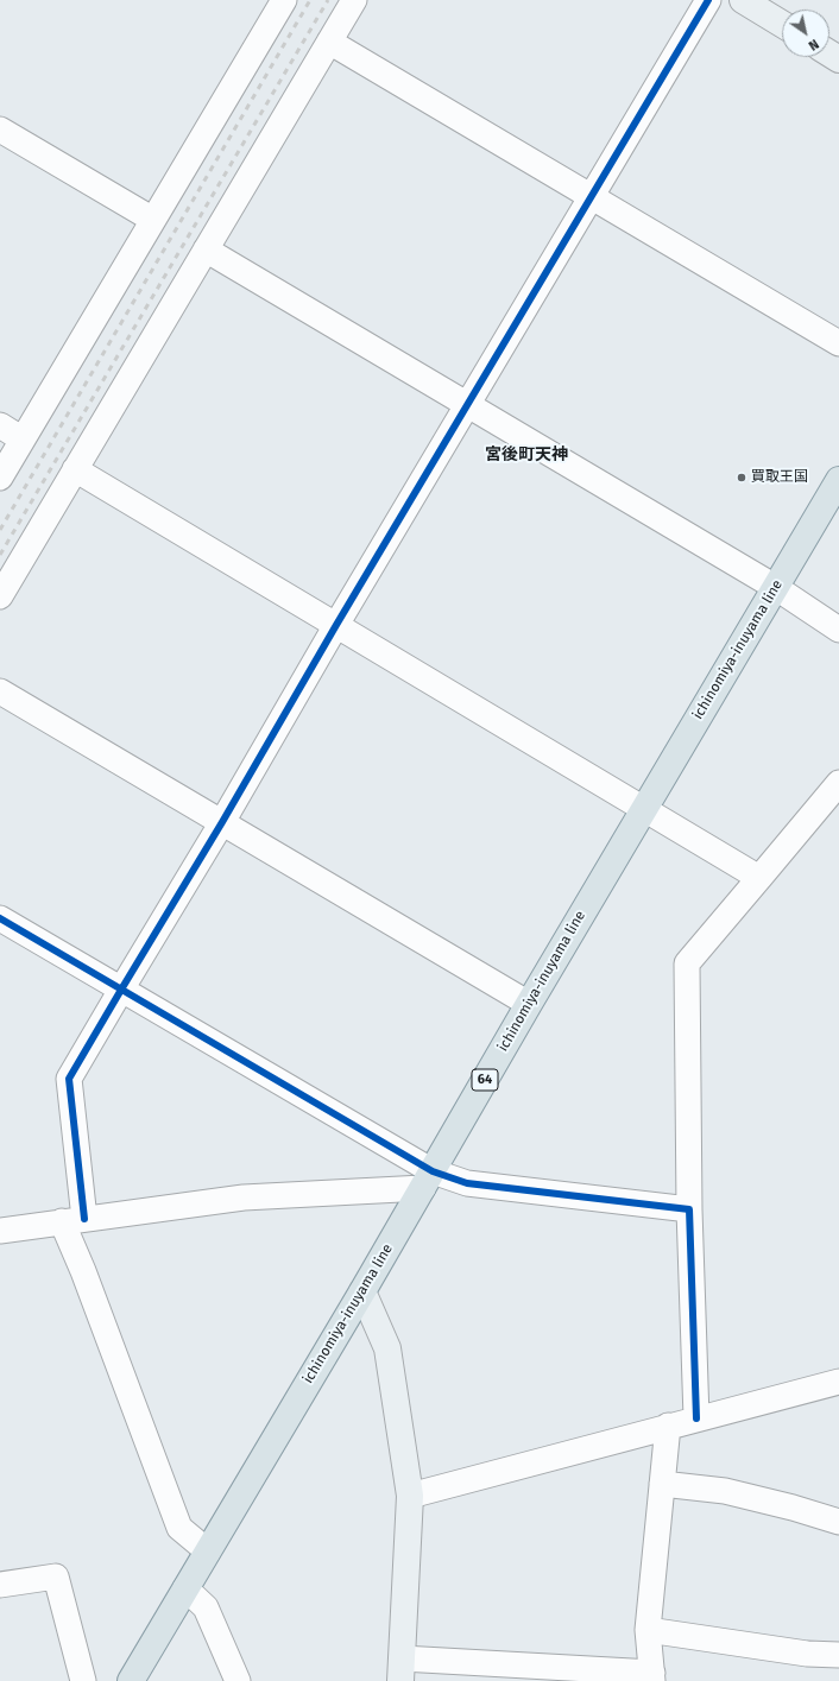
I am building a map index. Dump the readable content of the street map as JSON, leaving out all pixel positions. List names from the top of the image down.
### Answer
{
  "streets": {
    "main road": ["ichinomiya-inuyama line", "64"]
  },
  "districts": ["宮後町天神"],
  "places": ["買取王国"],
  "north": "bottom right"
}
